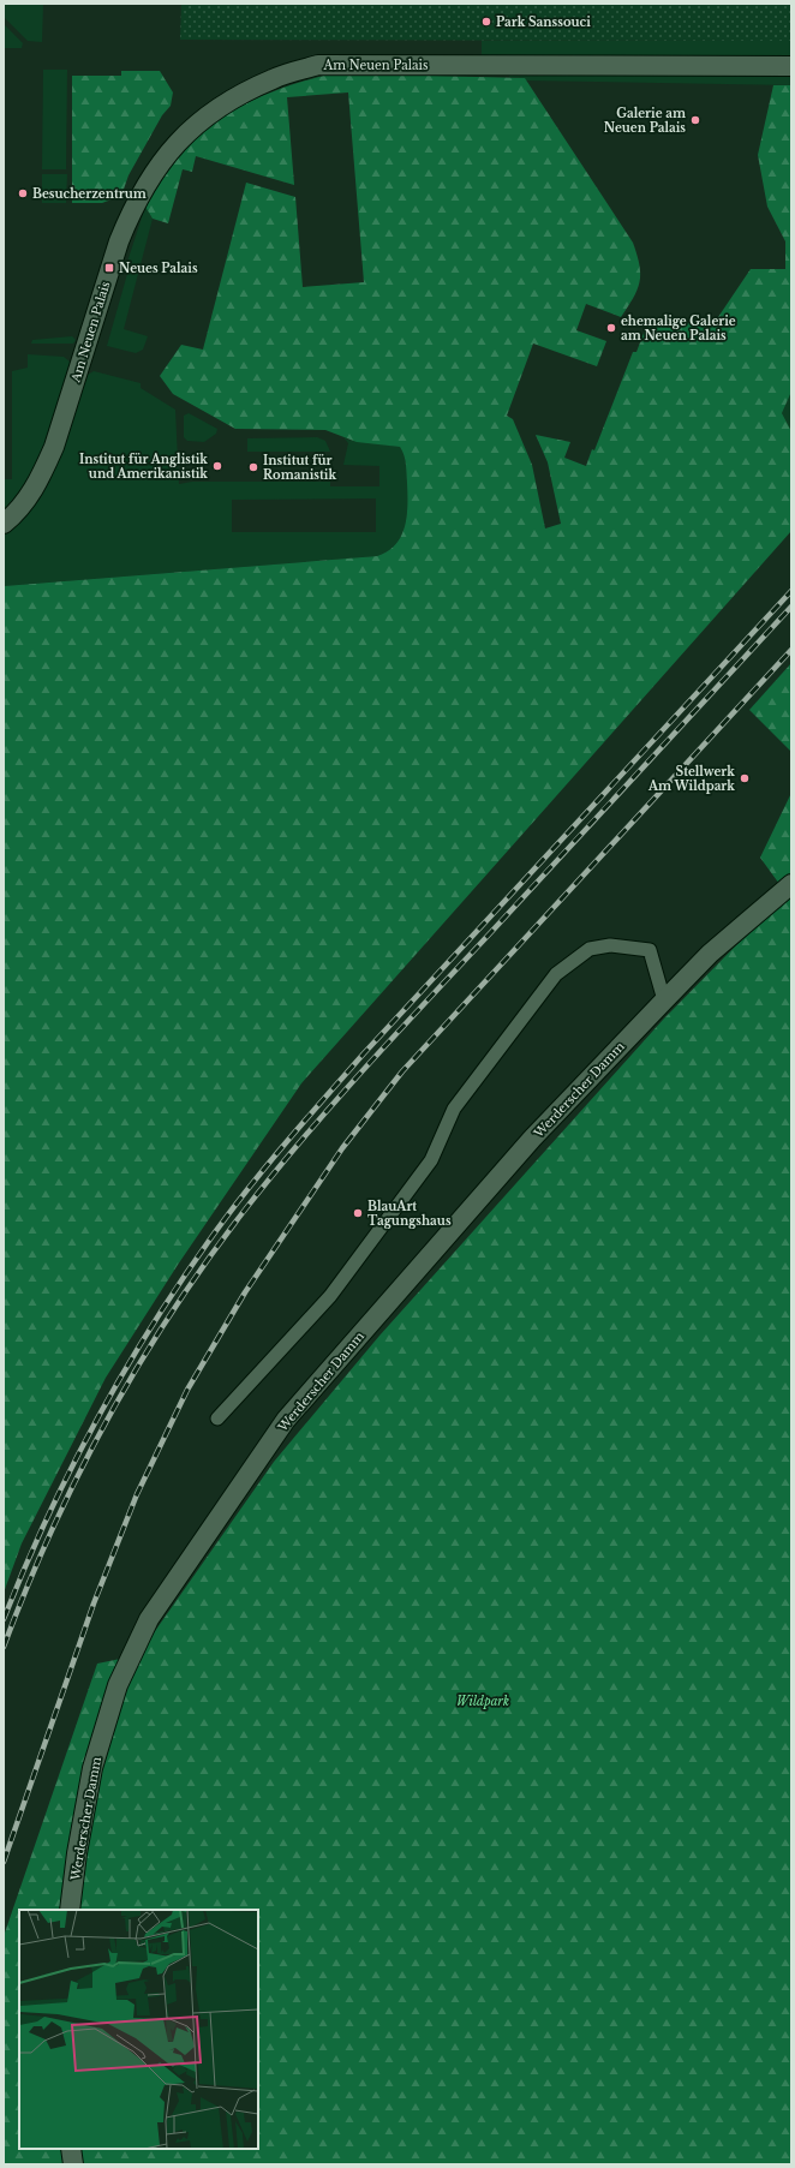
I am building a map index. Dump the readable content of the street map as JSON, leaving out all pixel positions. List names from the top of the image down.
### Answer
{
  "streets": {
    "street": ["Am Neuen Palais", "Werderscher Damm"]
  },
  "parks": ["Wildpark"],
  "places": {
    "other": [
      "Park Sanssouci",
      "Galerie am Neuen Palais",
      "Besucherzentrum",
      "ehemalige Galerie am Neuen Palais",
      "Institut für Anglistik und Amerikanistik",
      "Institut für Romanistik",
      "Stellwerk Am Wildpark",
      "BlauArt Tagungshaus"
    ],
    "transit": ["Neues Palais"]
  }
}
